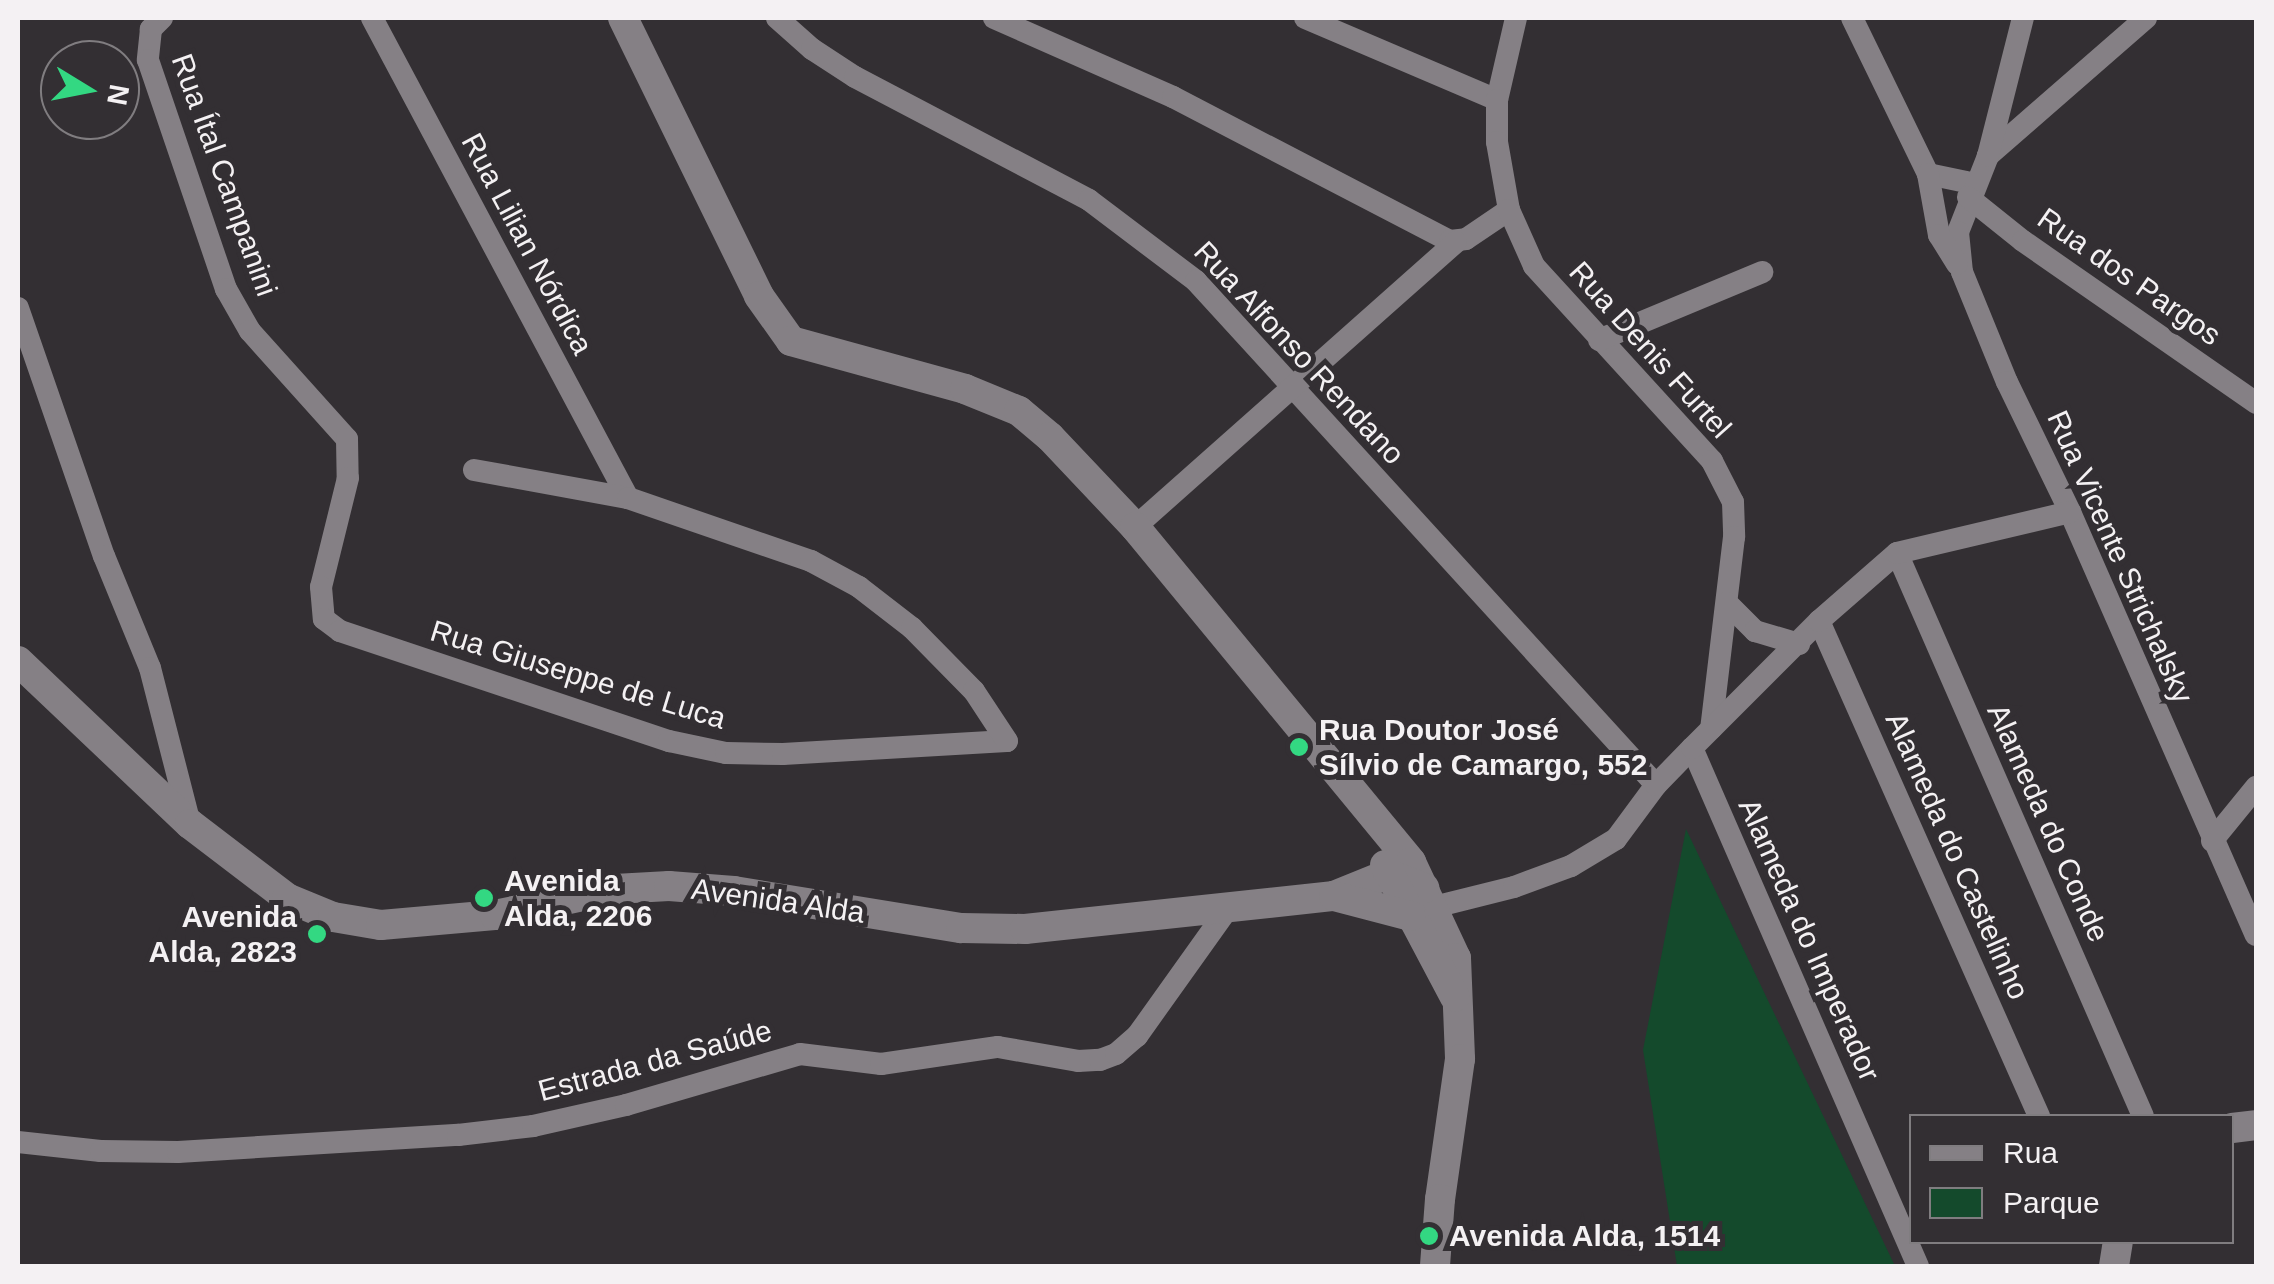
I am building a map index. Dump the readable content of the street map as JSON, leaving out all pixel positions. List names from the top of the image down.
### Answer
{
  "streets": {
    "street": [
      "Rua Ítal Campanini",
      "Rua Lilian Nórdica",
      "Rua dos Pargos",
      "Rua Denis Furtel",
      "Rua Alfonso Rendano",
      "Rua Vicente Strichalsky",
      "Rua Giuseppe de Luca",
      "Alameda do Conde",
      "Alameda do Castelinho",
      "Avenida Alda",
      "Alameda do Imperador",
      "Estrada da Saúde"
    ]
  },
  "crossings": [
    ["Rua Ítal Campanini", "Rua Giuseppe de Luca"],
    ["Rua Lilian Nórdica", "Rua Giuseppe de Luca"],
    ["Rua dos Pargos", "Rua Vicente Strichalsky"],
    ["Avenida Alda", "Estrada da Saúde"]
  ],
  "places": [
    "Rua Doutor José Sílvio de Camargo, 552",
    "Avenida Alda, 2206",
    "Avenida Alda, 2823",
    "Avenida Alda, 1514"
  ],
  "legend": ["Rua", "Parque"],
  "north": "right"
}
